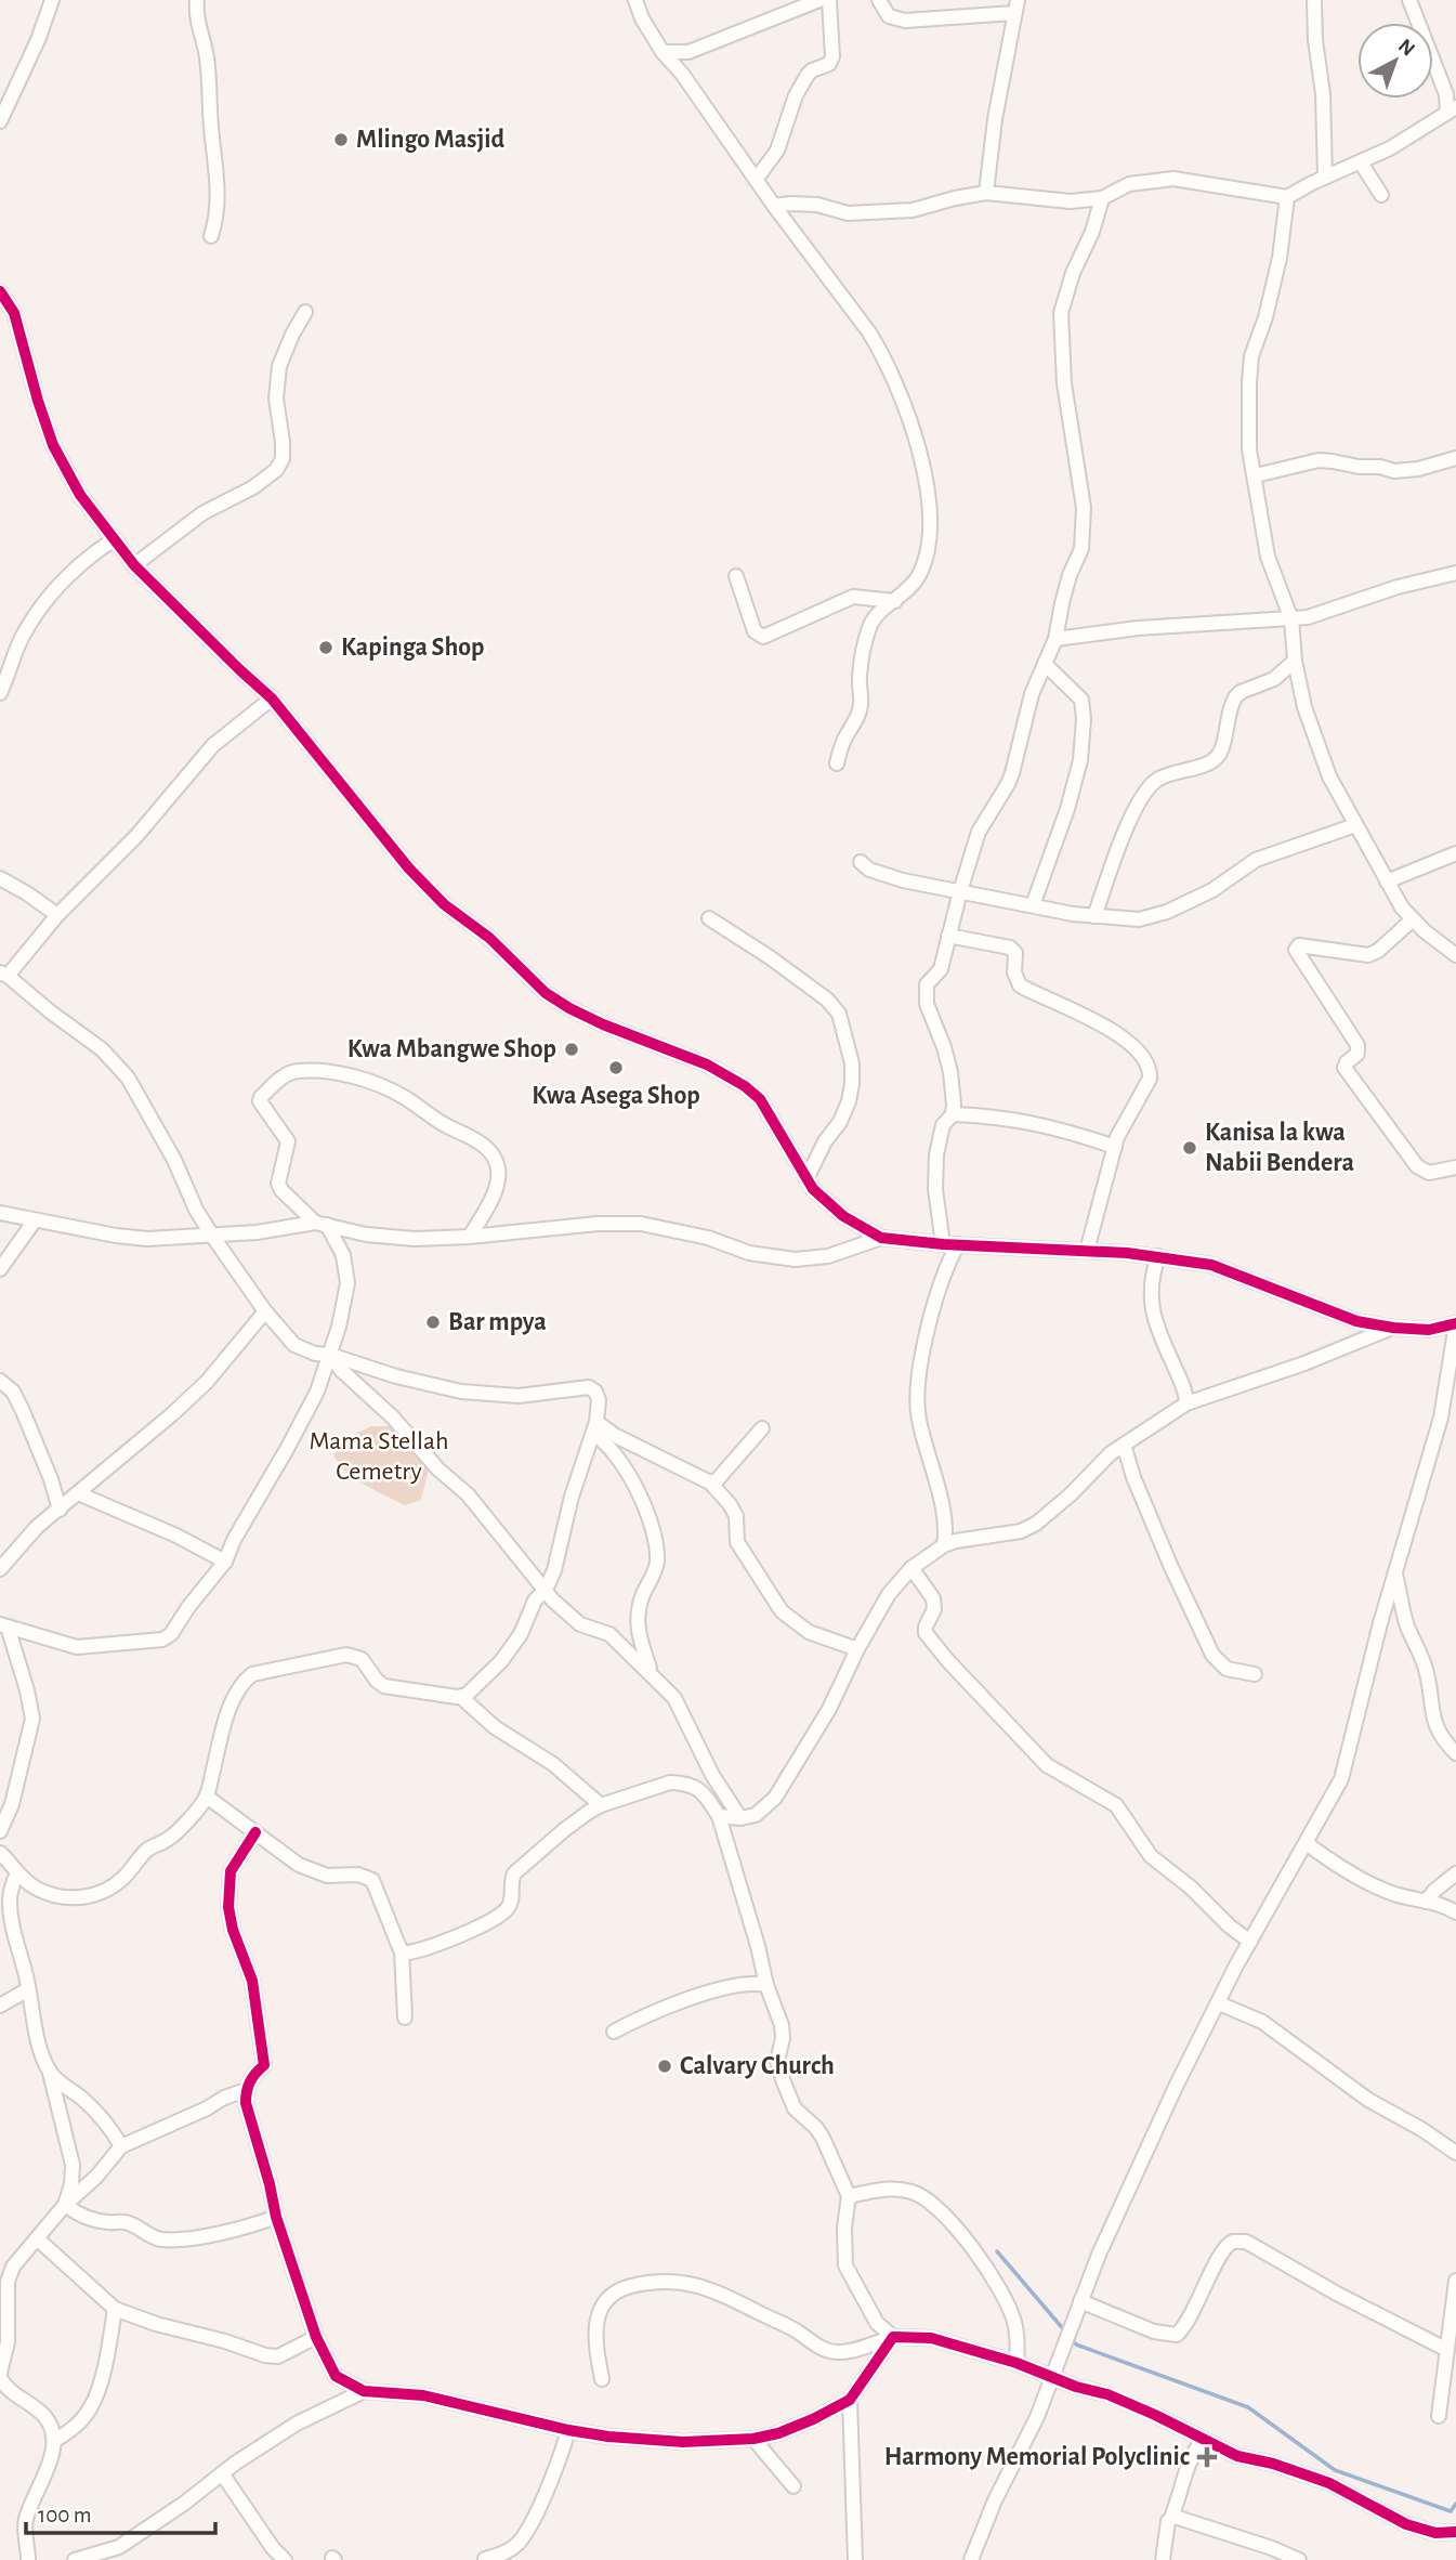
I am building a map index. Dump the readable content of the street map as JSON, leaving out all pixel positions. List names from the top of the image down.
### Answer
{
  "parks": ["Mama Stellah Cemetry"],
  "places": {
    "other": [
      "Mlingo Masjid",
      "Kapinga Shop",
      "Kwa Mbangwe Shop",
      "Kwa Asega Shop",
      "Kanisa la kwa Nabii Bendera",
      "Bar mpya",
      "Calvary Church"
    ],
    "health": ["Harmony Memorial Polyclinic"]
  },
  "scale_bar": "100 m",
  "north": "top right"
}
